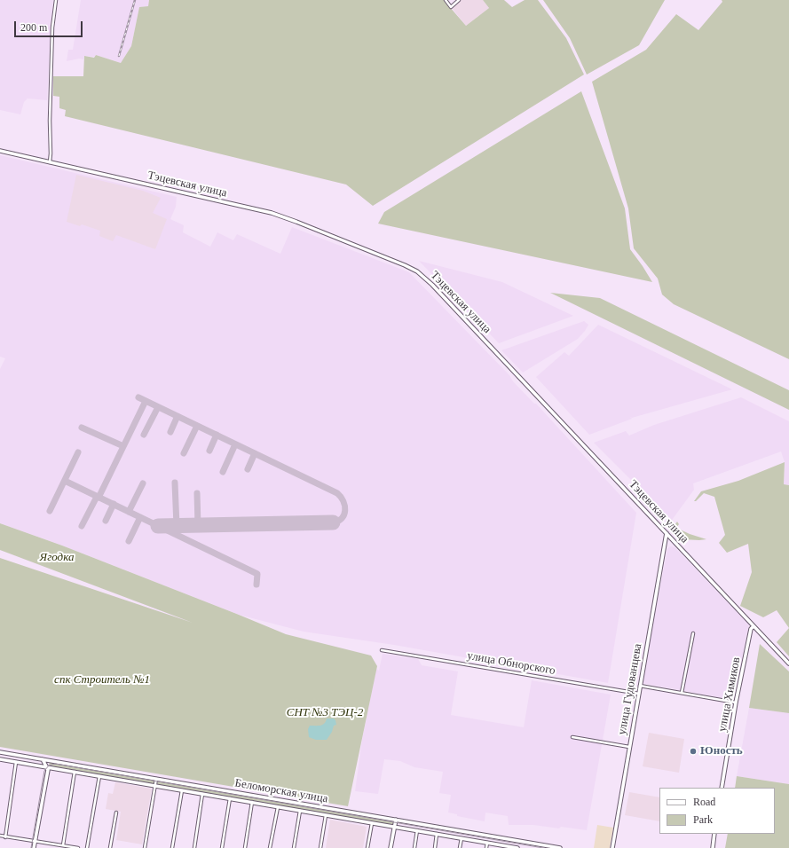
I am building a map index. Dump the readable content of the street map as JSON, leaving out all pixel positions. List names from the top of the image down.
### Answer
{
  "streets": {
    "main road": [
      "Тэцевская улица",
      "улица Гудованцева",
      "улица Химиков",
      "Беломорская улица"
    ],
    "street": ["улица Обнорского"]
  },
  "crossings": [
    ["Тэцевская улица", "улица Гудованцева"],
    ["Тэцевская улица", "улица Химиков"],
    ["улица Обнорского", "улица Гудованцева"]
  ],
  "parks": ["Ягодка", "спк Строитель №1", "СНТ №3 ТЭЦ-2"],
  "places": ["Юность"],
  "legend": ["Road", "Park"],
  "scale_bar": "200 m"
}
